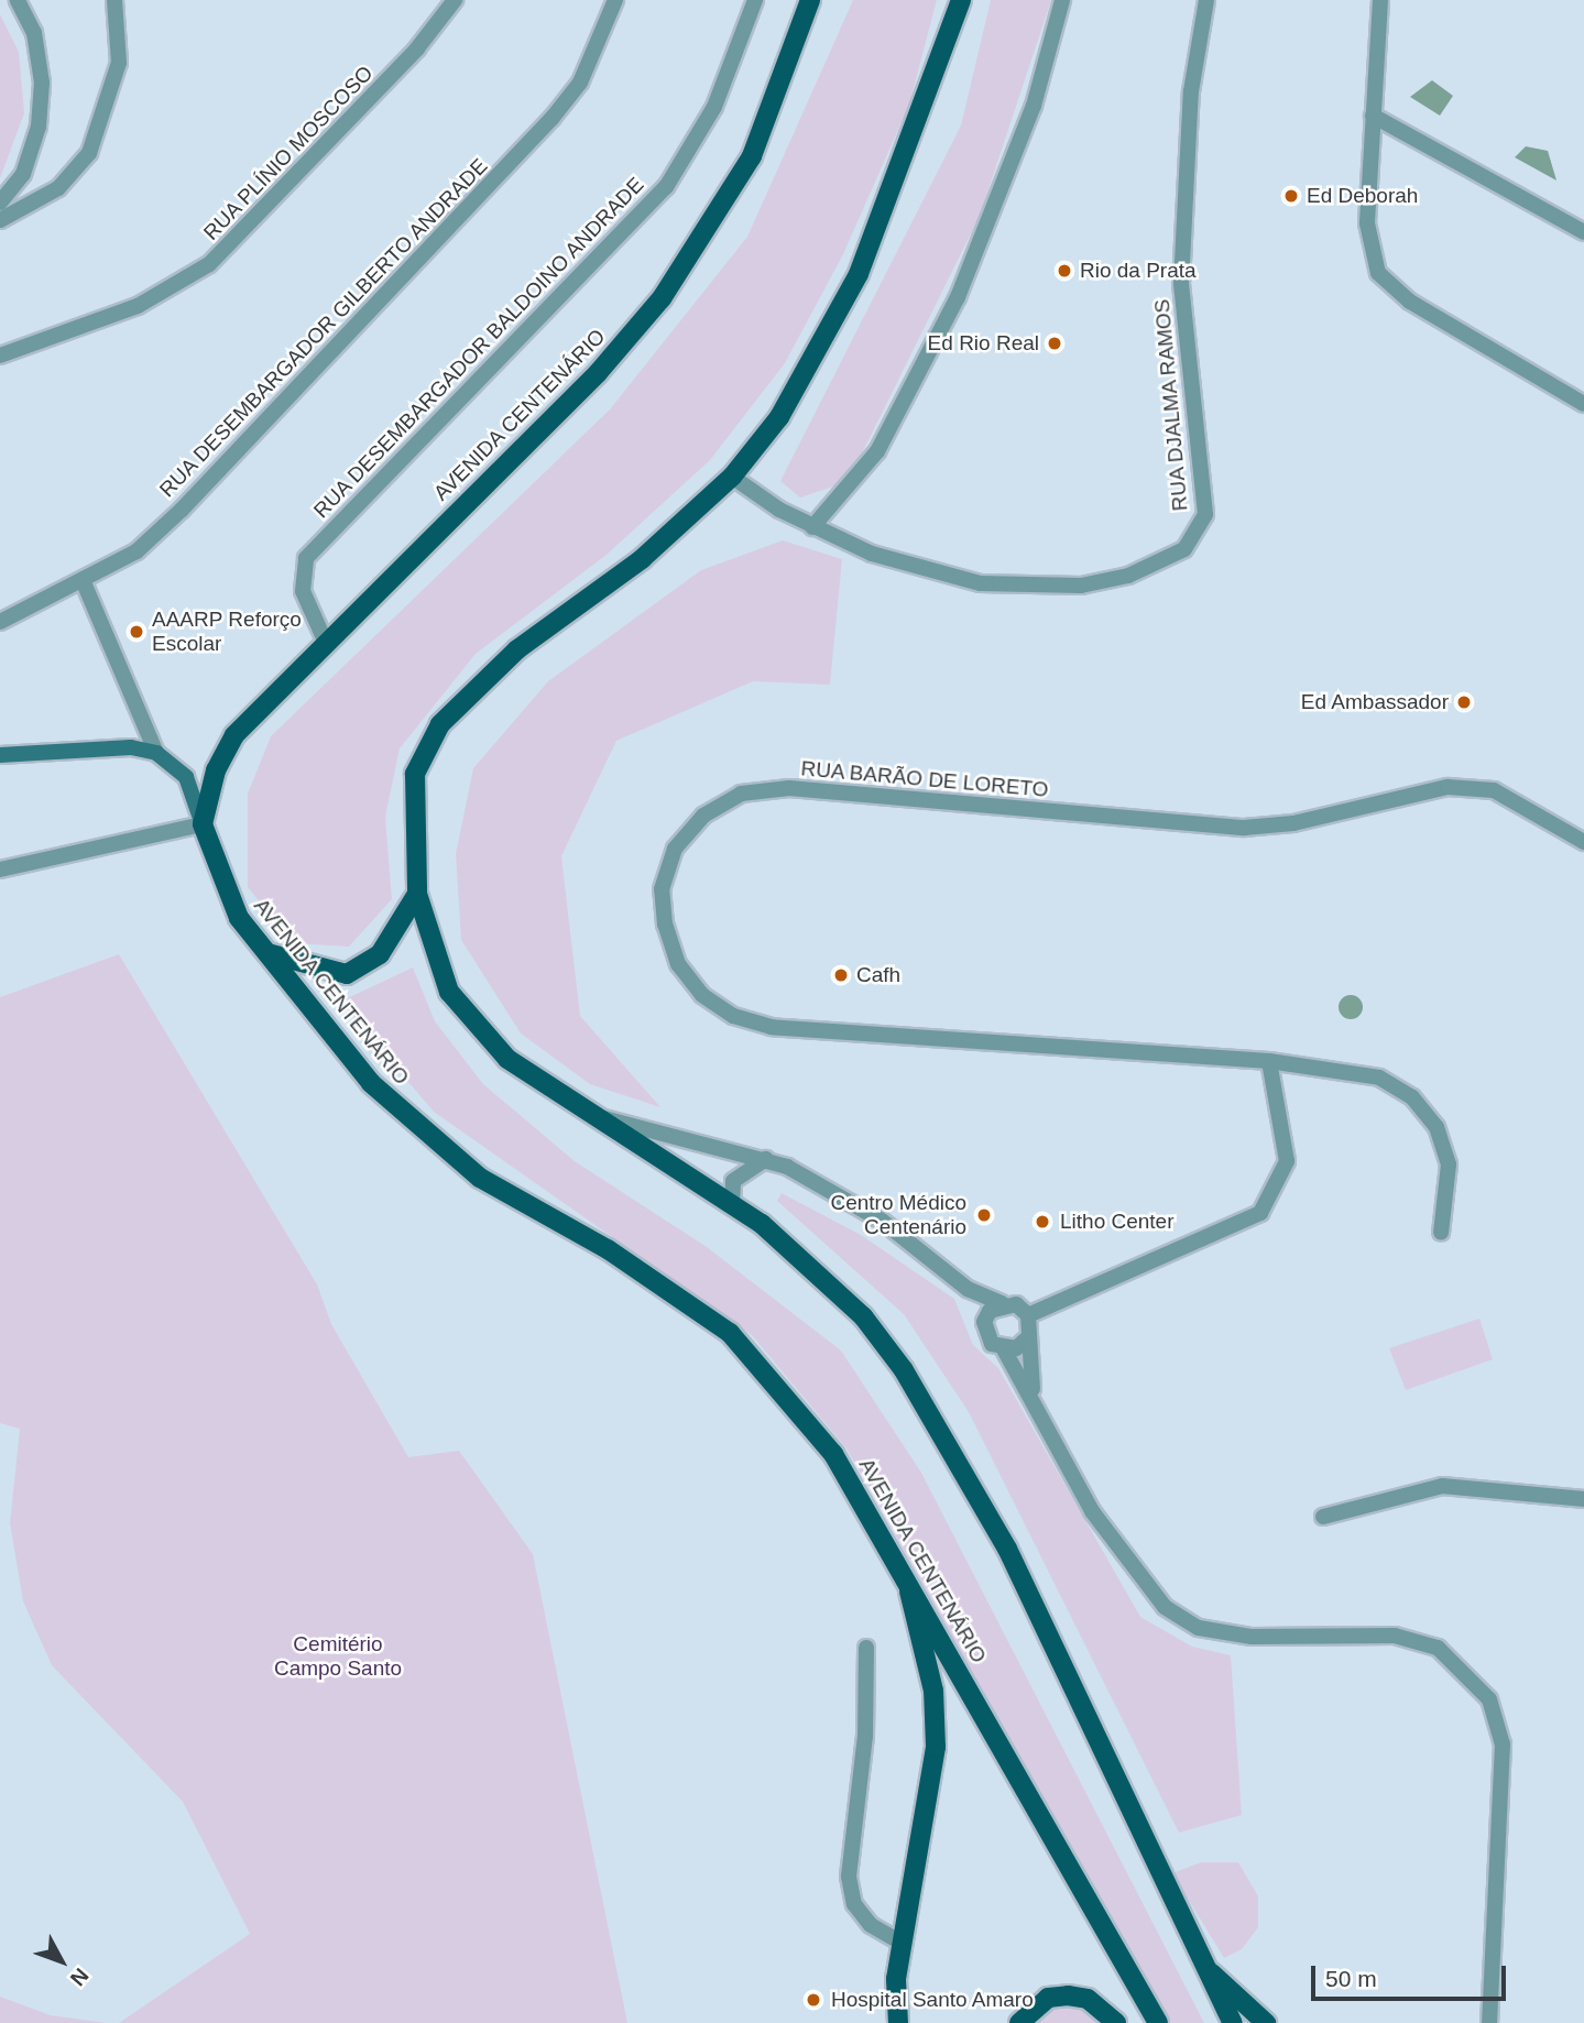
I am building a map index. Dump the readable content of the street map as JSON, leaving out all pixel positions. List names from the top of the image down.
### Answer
{
  "streets": {
    "main road": ["AVENIDA CENTENÁRIO"],
    "street": [
      "RUA PLÍNIO MOSCOSO",
      "RUA DESEMBARGADOR GILBERTO ANDRADE",
      "RUA DESEMBARGADOR BALDOINO ANDRADE",
      "RUA DJALMA RAMOS",
      "RUA BARÃO DE LORETO"
    ]
  },
  "crossings": [
    ["RUA DESEMBARGADOR BALDOINO ANDRADE", "AVENIDA CENTENÁRIO"]
  ],
  "parks": ["Cemitério Campo Santo"],
  "places": [
    "Ed Deborah",
    "Rio da Prata",
    "Ed Rio Real",
    "AAARP Reforço Escolar",
    "Ed Ambassador",
    "Cafh",
    "Centro Médico Centenário",
    "Litho Center",
    "Hospital Santo Amaro"
  ],
  "scale_bar": "50 m",
  "north": "bottom right"
}
